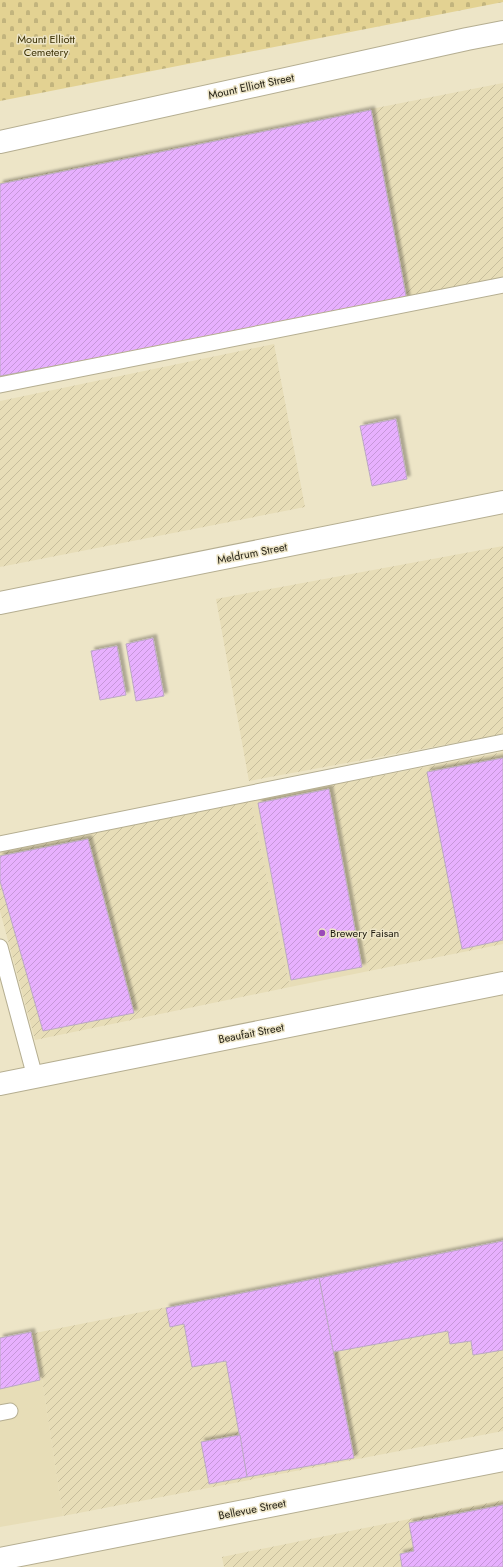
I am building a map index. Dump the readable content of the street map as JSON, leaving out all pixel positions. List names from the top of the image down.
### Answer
{
  "streets": {
    "street": [
      "Mount Elliott Street",
      "Meldrum Street",
      "Beaufait Street",
      "Bellevue Street"
    ]
  },
  "parks": ["Mount Elliott Cemetery"],
  "places": ["Brewery Faisan"]
}
